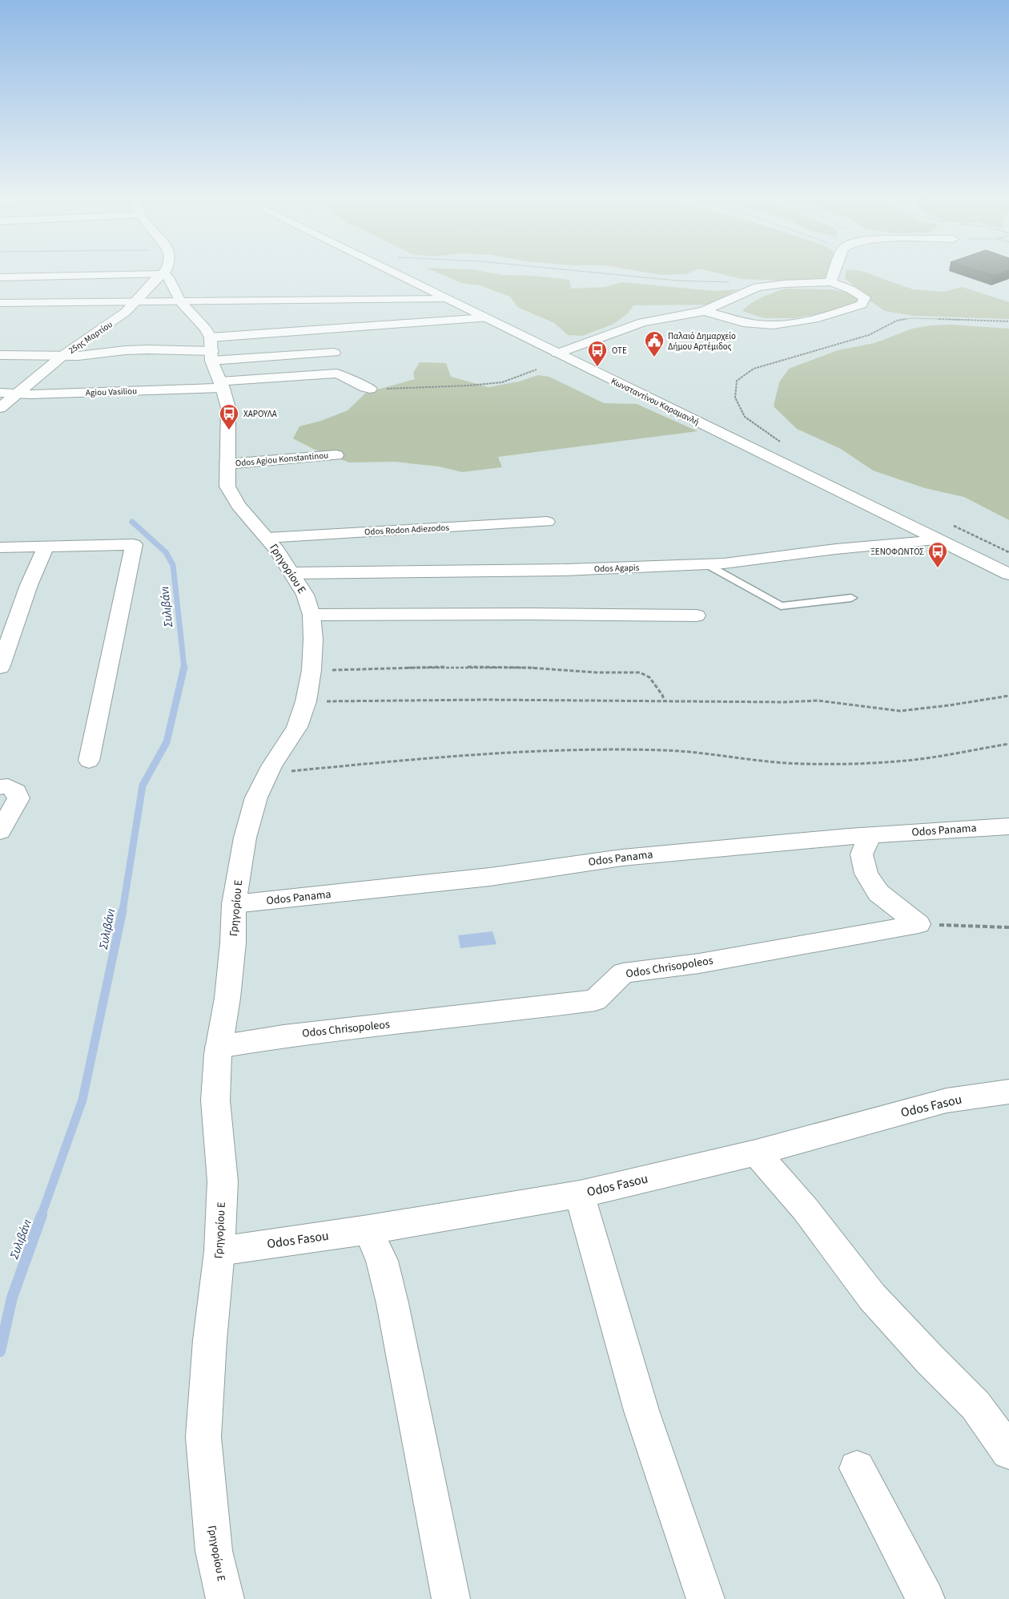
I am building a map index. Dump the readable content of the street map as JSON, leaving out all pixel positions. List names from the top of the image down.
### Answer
{
  "streets": {
    "street": [
      "25ης Μαρτίου",
      "Agiou Vasiliou",
      "Κωνσταντίνου Καραμανλή",
      "Odos Agiou Konstantinou",
      "Odos Rodon Adiezodos",
      "Odos Agapis",
      "Γρηγορίου Ε",
      "Odos Panama",
      "Odos Chrisopoleos",
      "Odos Fasou"
    ]
  },
  "crossings": [
    ["25ης Μαρτίου", "Agiou Vasiliou"],
    ["25ης Μαρτίου", "Γρηγορίου Ε"],
    ["Agiou Vasiliou", "Γρηγορίου Ε"],
    ["Κωνσταντίνου Καραμανλή", "Odos Agapis"],
    ["Odos Agiou Konstantinou", "Γρηγορίου Ε"],
    ["Odos Rodon Adiezodos", "Γρηγορίου Ε"],
    ["Odos Agapis", "Γρηγορίου Ε"],
    ["Γρηγορίου Ε", "Odos Panama"],
    ["Γρηγορίου Ε", "Odos Chrisopoleos"],
    ["Γρηγορίου Ε", "Odos Fasou"]
  ],
  "water": ["Συλιβάνι"],
  "places": {
    "public building": ["Παλαιό Δημαρχείο Δήμου Αρτέμιδος"],
    "bus stop": ["ΟΤΕ", "ΧΑΡΟΥΛΑ", "ΞΕΝΟΦΩΝΤΟΣ"]
  }
}
